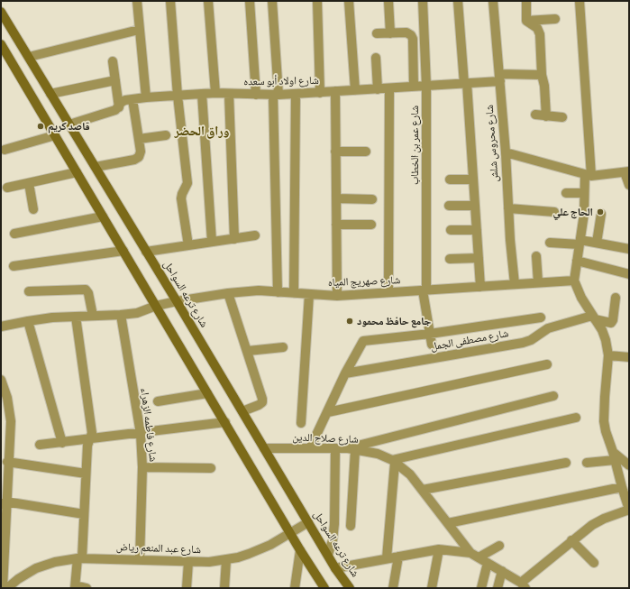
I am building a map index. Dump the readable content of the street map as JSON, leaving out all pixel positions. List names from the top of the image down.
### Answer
{
  "streets": {
    "main road": ["شارع ترعه السواحل"],
    "street": [
      "شارع اولاد أبو سعده",
      "شارع محروس شلش",
      "شارع عمر بن الخطاب",
      "شارع صهريج المياه",
      "شارع مصطفى الجمل",
      "شارع فاطمه الزهراء",
      "شارع صلاح الدين",
      "شارع عبد المنعم رياض"
    ]
  },
  "crossings": [
    ["شارع اولاد أبو سعده", "شارع محروس شلش"],
    ["شارع اولاد أبو سعده", "شارع عمر بن الخطاب"],
    ["شارع اولاد أبو سعده", "شارع ترعه السواحل"],
    ["شارع محروس شلش", "شارع صهريج المياه"],
    ["شارع عمر بن الخطاب", "شارع صهريج المياه"],
    ["شارع صهريج المياه", "شارع ترعه السواحل"],
    ["شارع صهريج المياه", "شارع فاطمه الزهراء"],
    ["شارع ترعه السواحل", "شارع صلاح الدين"],
    ["شارع ترعه السواحل", "شارع عبد المنعم رياض"],
    ["شارع فاطمه الزهراء", "شارع عبد المنعم رياض"]
  ],
  "districts": ["وراق الحضر"],
  "places": ["قاصد كريم", "الحاج علي", "جامع حافظ محمود"]
}
